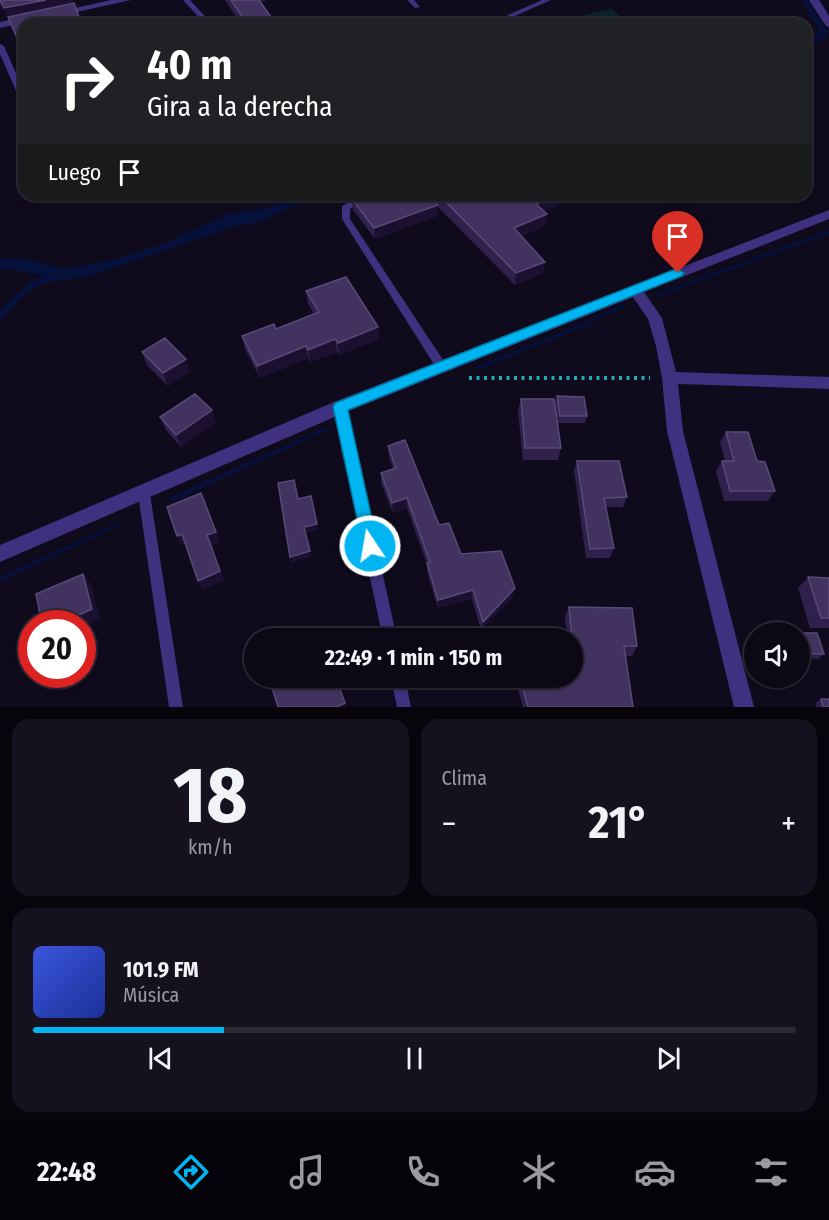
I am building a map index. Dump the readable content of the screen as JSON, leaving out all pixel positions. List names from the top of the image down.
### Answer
{
  "page": {
    "turn": ["40 m", "Gira a la derecha"],
    "then": "Luego",
    "limit": "20",
    "trip": "22:49 · 1 min · 150 m",
    "tile": [
      ["18", "km/h"],
      "Clima"
    ],
    "heat": ["−", "21°", "+"],
    "song": ["101.9 FM", "Música"],
    "tabs": "22:48"
  }
}
